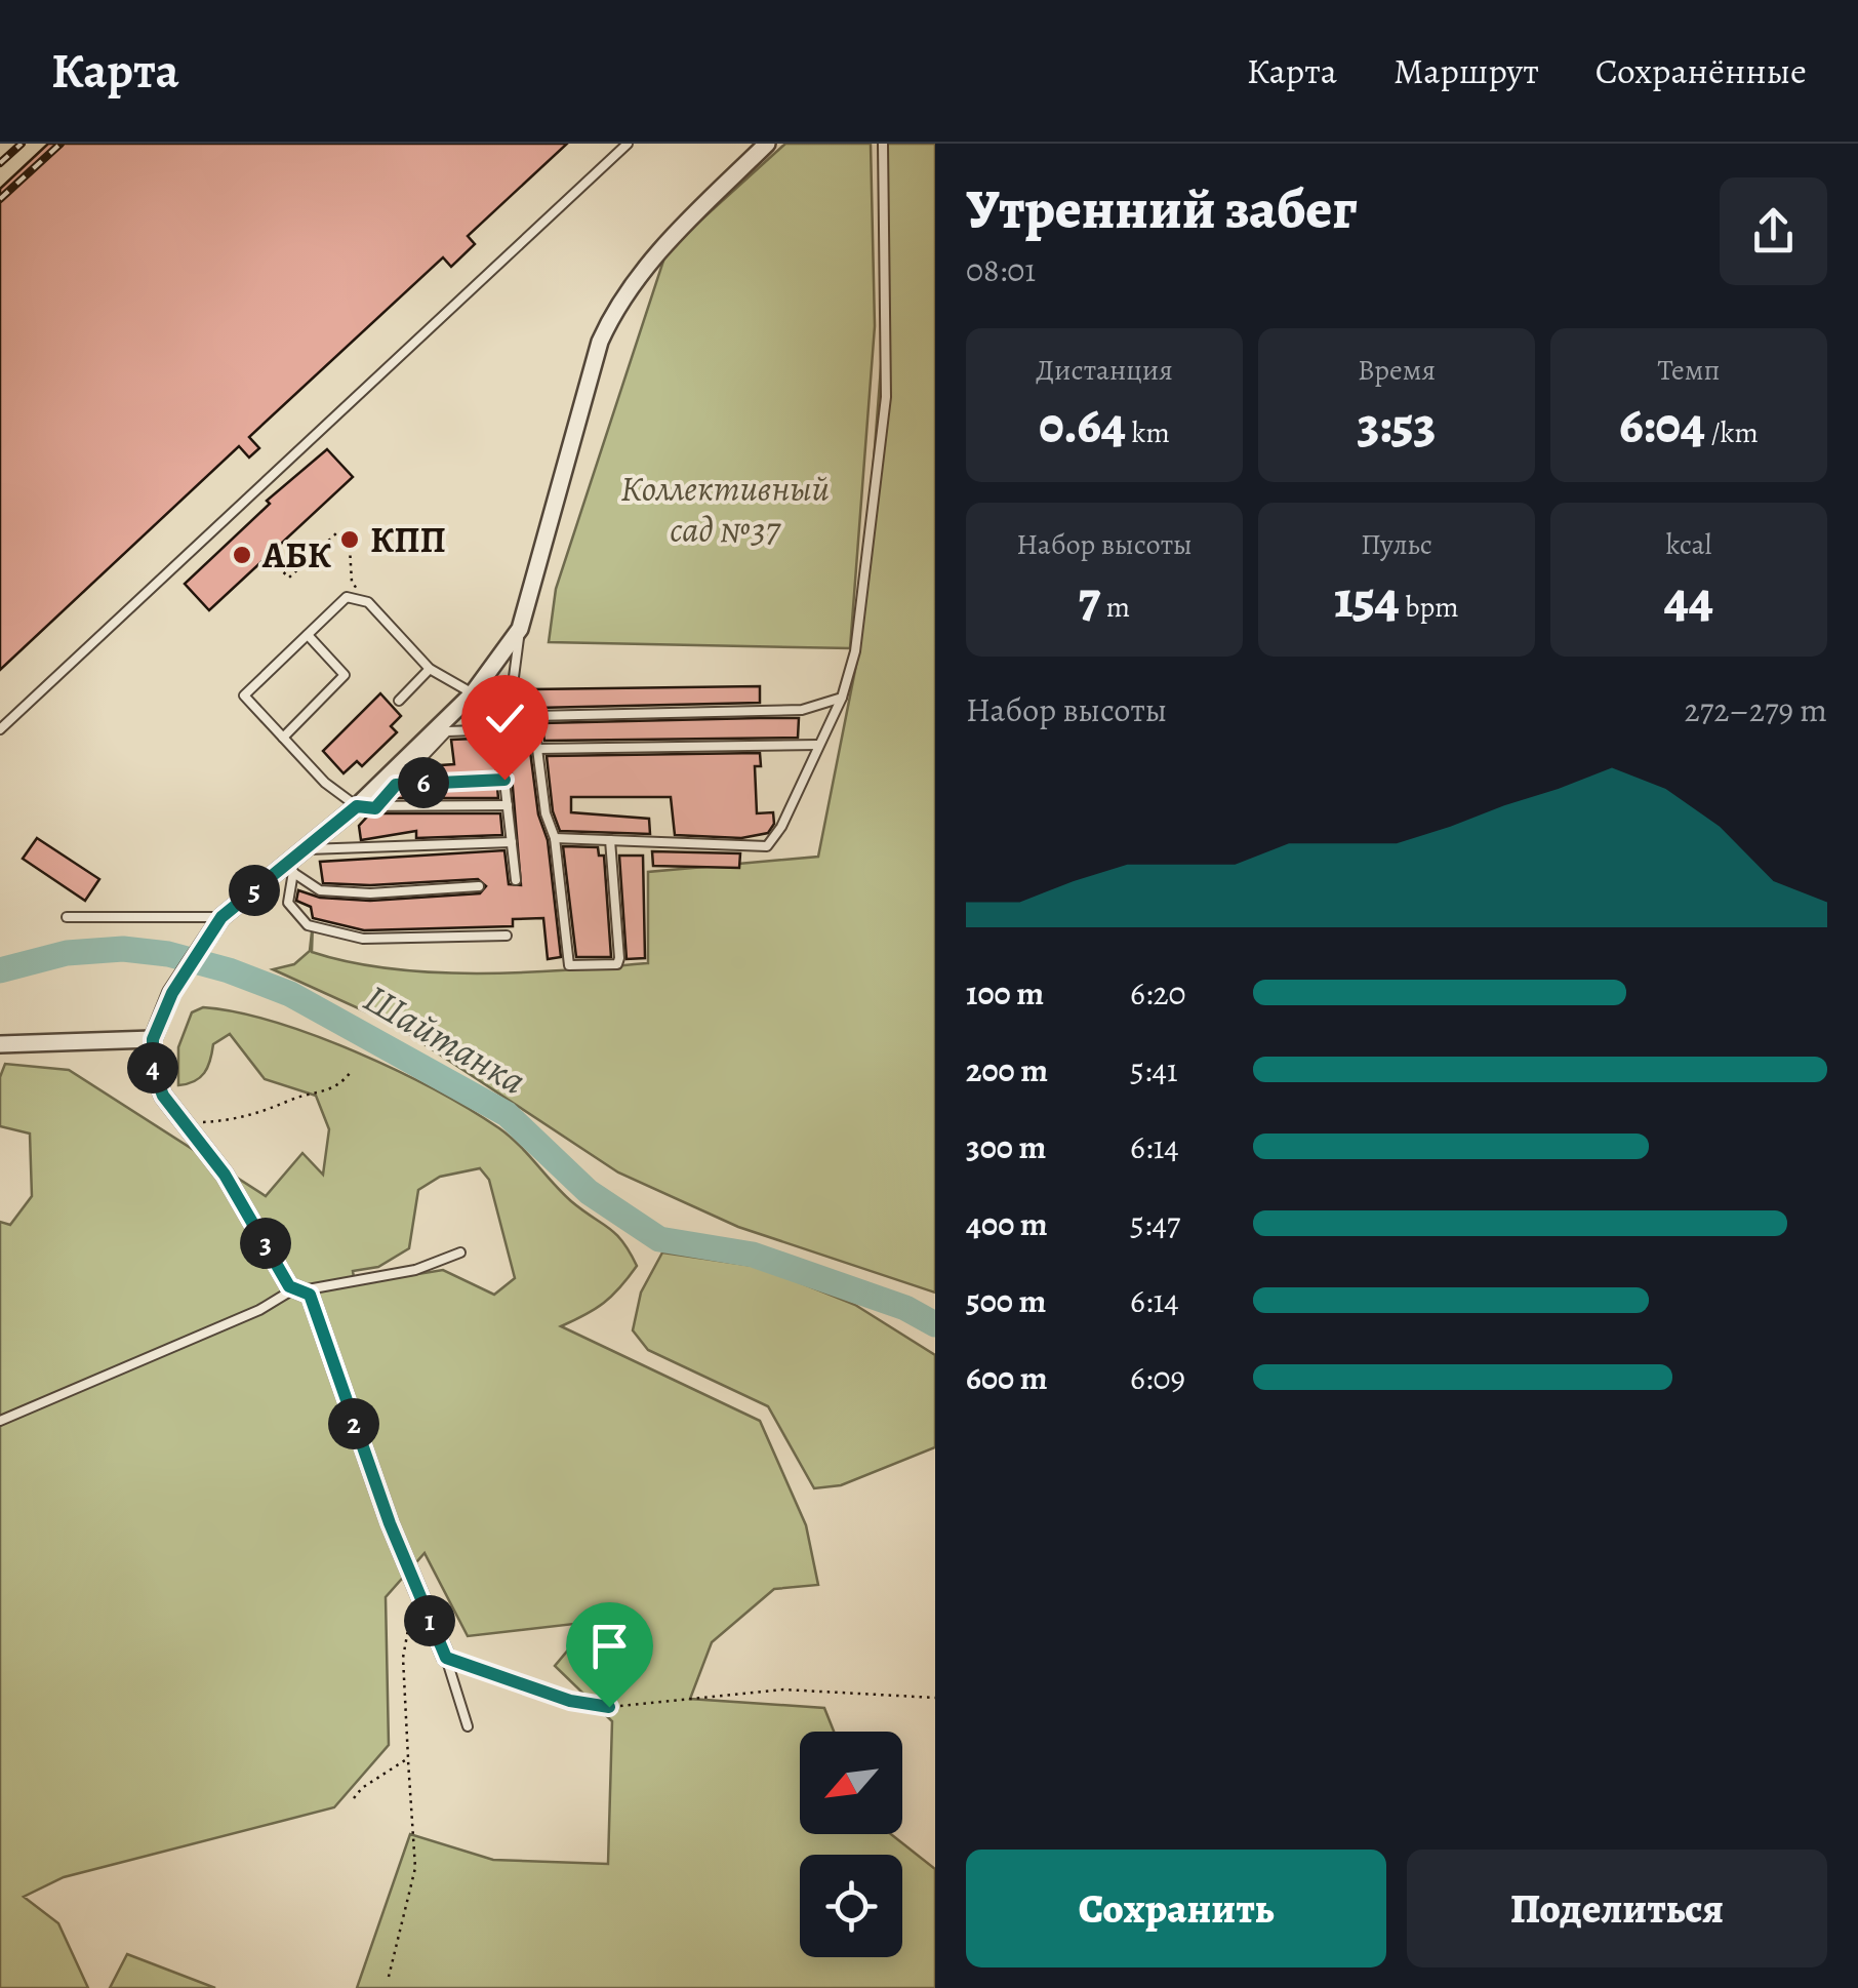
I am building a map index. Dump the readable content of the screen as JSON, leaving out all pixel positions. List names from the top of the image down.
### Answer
{
  "water": ["Шайтанка"],
  "parks": ["Коллективный сад №37"],
  "places": ["КПП", "АБК"],
  "north": "bottom left",
  "page": {
    "header": "Карта",
    "nav": ["Карта", "Маршрут", "Сохранённые"],
    "heading": ["Утренний забег", "08:01"],
    "stats": [
      ["Дистанция", "0.64 km"],
      ["Время", "3:53"],
      ["Темп", "6:04 /km"],
      ["Набор высоты", "7 m"],
      ["Пульс", "154 bpm"],
      ["kcal", "44"]
    ],
    "chart": ["Набор высоты", "272–279 m"],
    "pins": [
      "6",
      "5",
      "4",
      "3",
      "2",
      "1"
    ],
    "list": [
      {
        "name": "100 m",
        "note": "6:20"
      },
      {
        "name": "200 m",
        "note": "5:41"
      },
      {
        "name": "300 m",
        "note": "6:14"
      },
      {
        "name": "400 m",
        "note": "5:47"
      },
      {
        "name": "500 m",
        "note": "6:14"
      },
      {
        "name": "600 m",
        "note": "6:09"
      }
    ],
    "buttons": ["Сохранить", "Поделиться"]
  }
}
